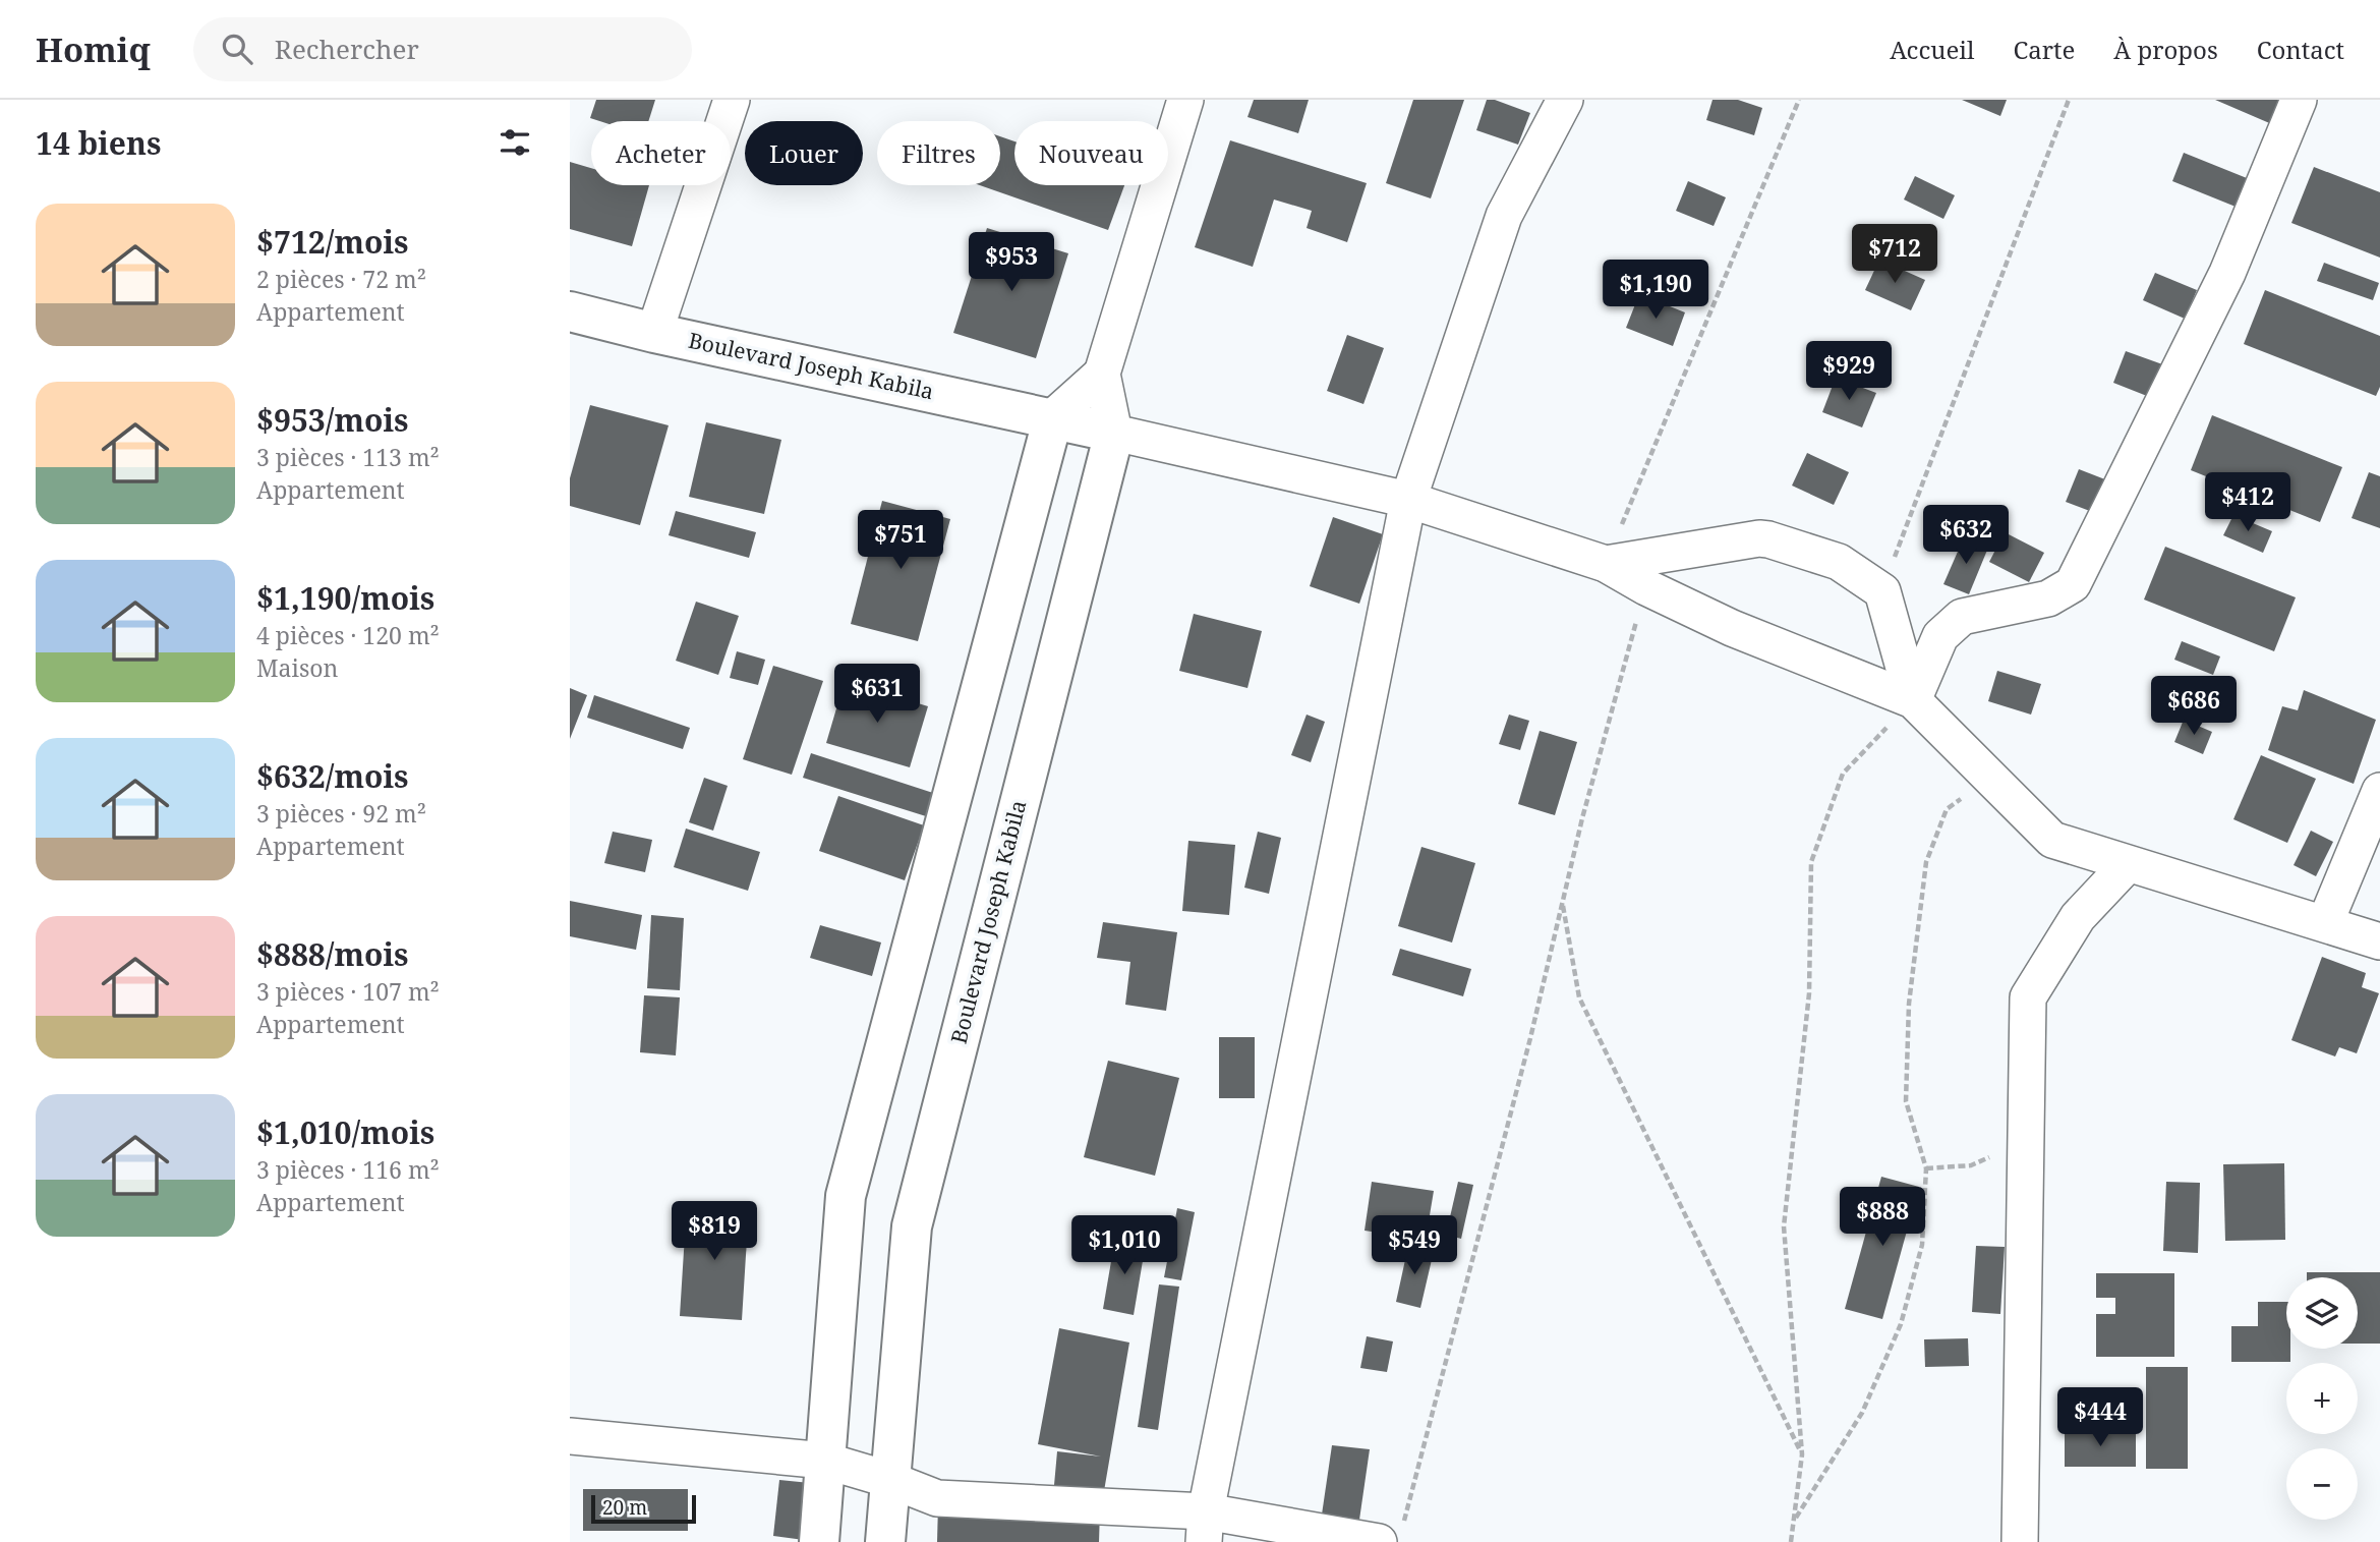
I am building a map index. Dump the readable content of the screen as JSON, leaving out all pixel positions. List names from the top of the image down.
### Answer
{
  "streets": {
    "street": ["Boulevard Joseph Kabila"]
  },
  "scale_bar": "20 m",
  "page": {
    "header": "Homiq",
    "search": "Rechercher",
    "nav": [
      "Accueil",
      "Carte",
      "À propos",
      "Contact"
    ],
    "heading": "14 biens",
    "chip": [
      "Acheter",
      "Louer",
      "Filtres",
      "Nouveau"
    ],
    "list": [
      {
        "name": "$712/mois",
        "note": "2 pièces · 72 m² · Appartement"
      },
      {
        "name": "$953/mois",
        "note": "3 pièces · 113 m² · Appartement"
      },
      {
        "name": "$1,190/mois",
        "note": "4 pièces · 120 m² · Maison"
      },
      {
        "name": "$632/mois",
        "note": "3 pièces · 92 m² · Appartement"
      },
      {
        "name": "$888/mois",
        "note": "3 pièces · 107 m² · Appartement"
      },
      {
        "name": "$1,010/mois",
        "note": "3 pièces · 116 m² · Appartement"
      }
    ],
    "price": [
      "$712",
      "$953",
      "$1,190",
      "$929",
      "$412",
      "$632",
      "$751",
      "$631",
      "$686",
      "$888",
      "$819",
      "$1,010",
      "$549",
      "$444"
    ],
    "map_buttons": ["+", "−"],
    "scale": "20 m"
  }
}
